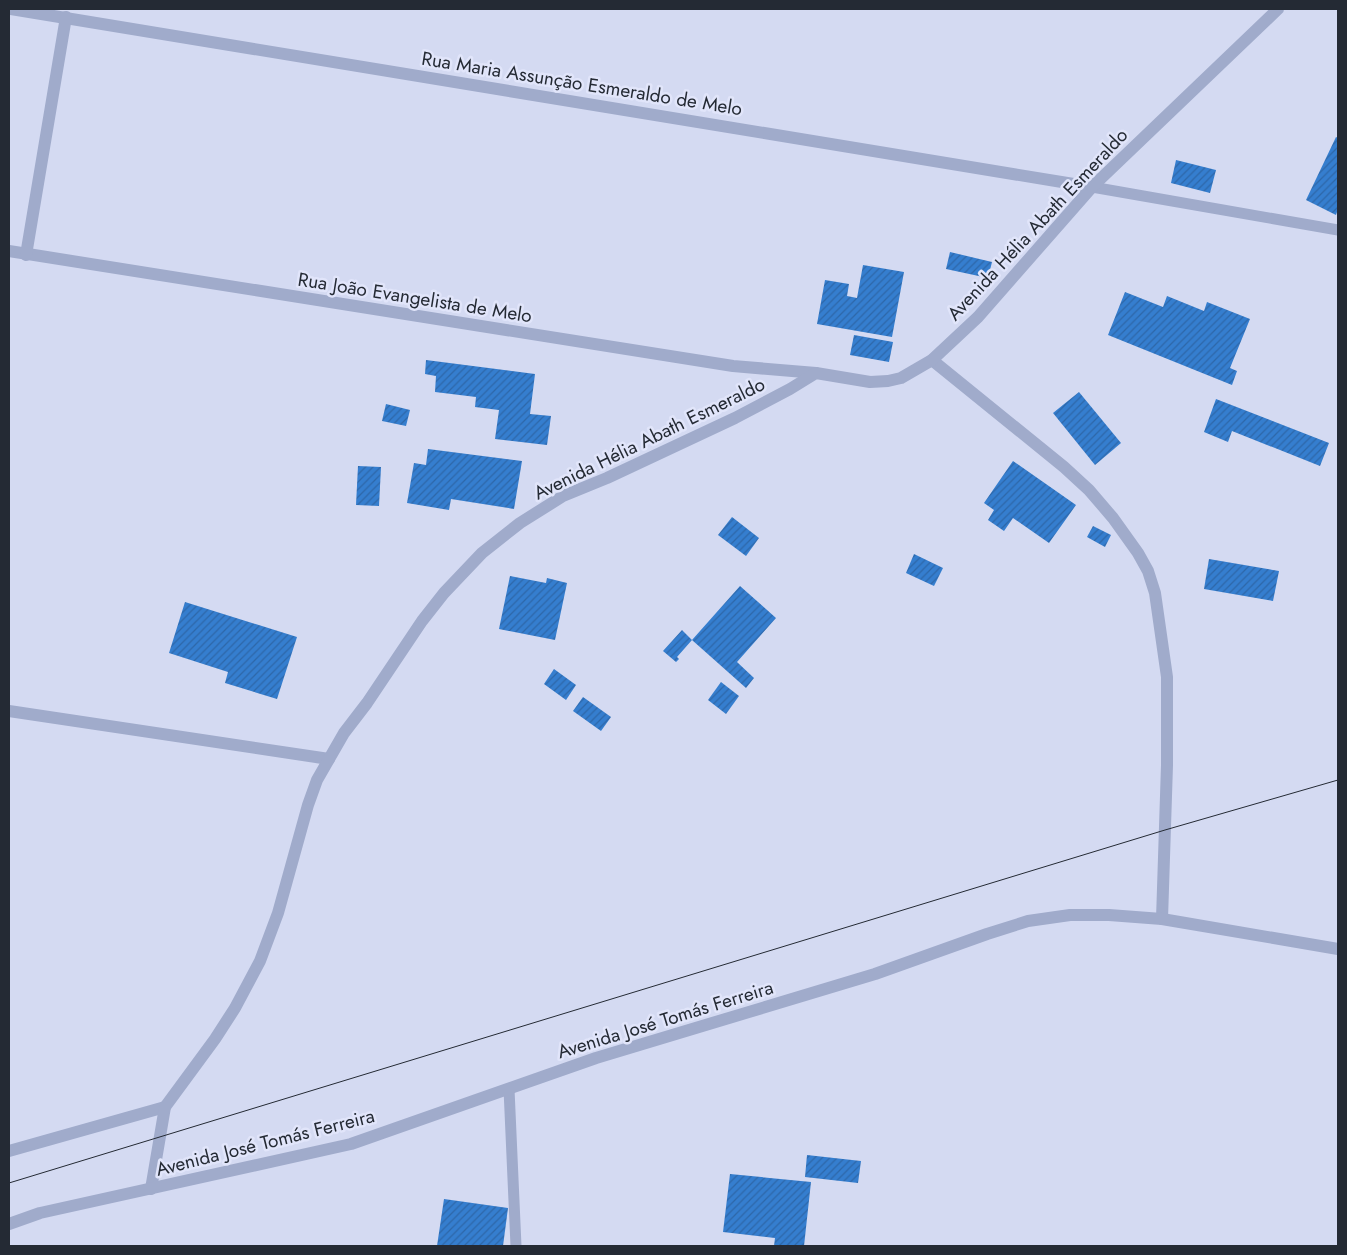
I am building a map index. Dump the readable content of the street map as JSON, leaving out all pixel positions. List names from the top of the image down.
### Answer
{
  "streets": {
    "street": [
      "Rua Maria Assunção Esmeraldo de Melo",
      "Avenida Hélia Abath Esmeraldo",
      "Rua João Evangelista de Melo",
      "Avenida José Tomás Ferreira"
    ]
  },
  "crossings": [
    ["Rua Maria Assunção Esmeraldo de Melo", "Avenida Hélia Abath Esmeraldo"],
    ["Avenida Hélia Abath Esmeraldo", "Rua João Evangelista de Melo"],
    ["Avenida Hélia Abath Esmeraldo", "Avenida José Tomás Ferreira"]
  ]
}
